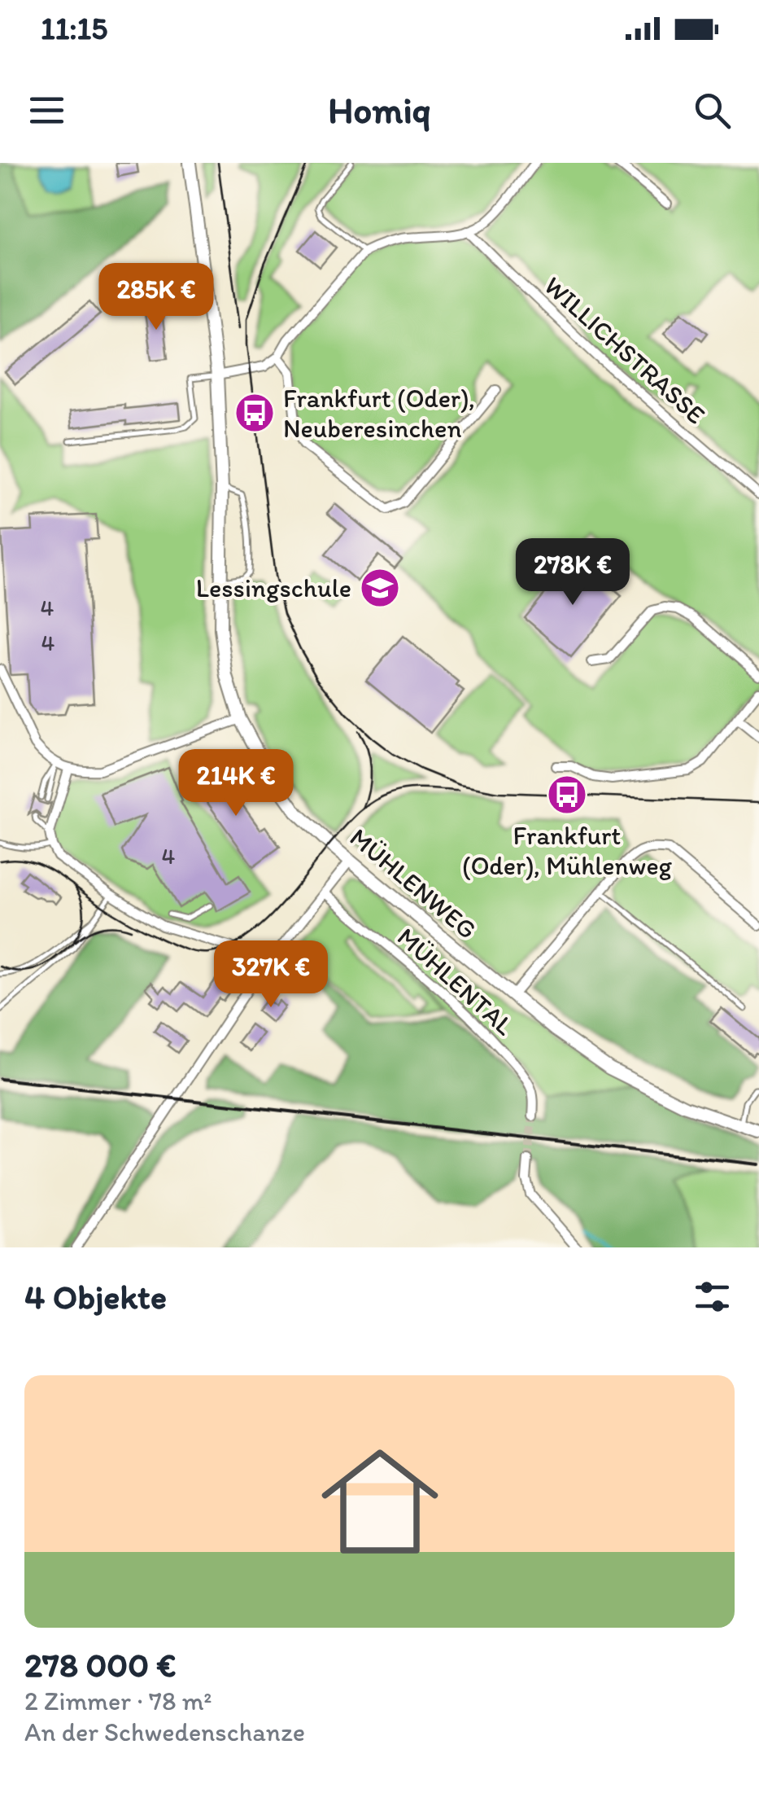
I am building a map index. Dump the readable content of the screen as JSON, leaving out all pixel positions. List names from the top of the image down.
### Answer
{
  "streets": {
    "street": ["WILLICHSTRASSE", "MÜHLENWEG", "MÜHLENTAL"]
  },
  "places": {
    "bus stop": ["Frankfurt (Oder), Neuberesinchen", "Frankfurt (Oder), Mühlenweg"],
    "school or university": ["Lessingschule"]
  },
  "house_numbers": ["4", "4", "4"],
  "page": {
    "status": "11:15",
    "header": "Homiq",
    "price": [
      "285K €",
      "278K €",
      "214K €",
      "327K €"
    ],
    "heading": "4 Objekte",
    "list": [
      {
        "name": "278 000 €",
        "note": "2 Zimmer · 78 m² · An der Schwedenschanze"
      }
    ]
  }
}
